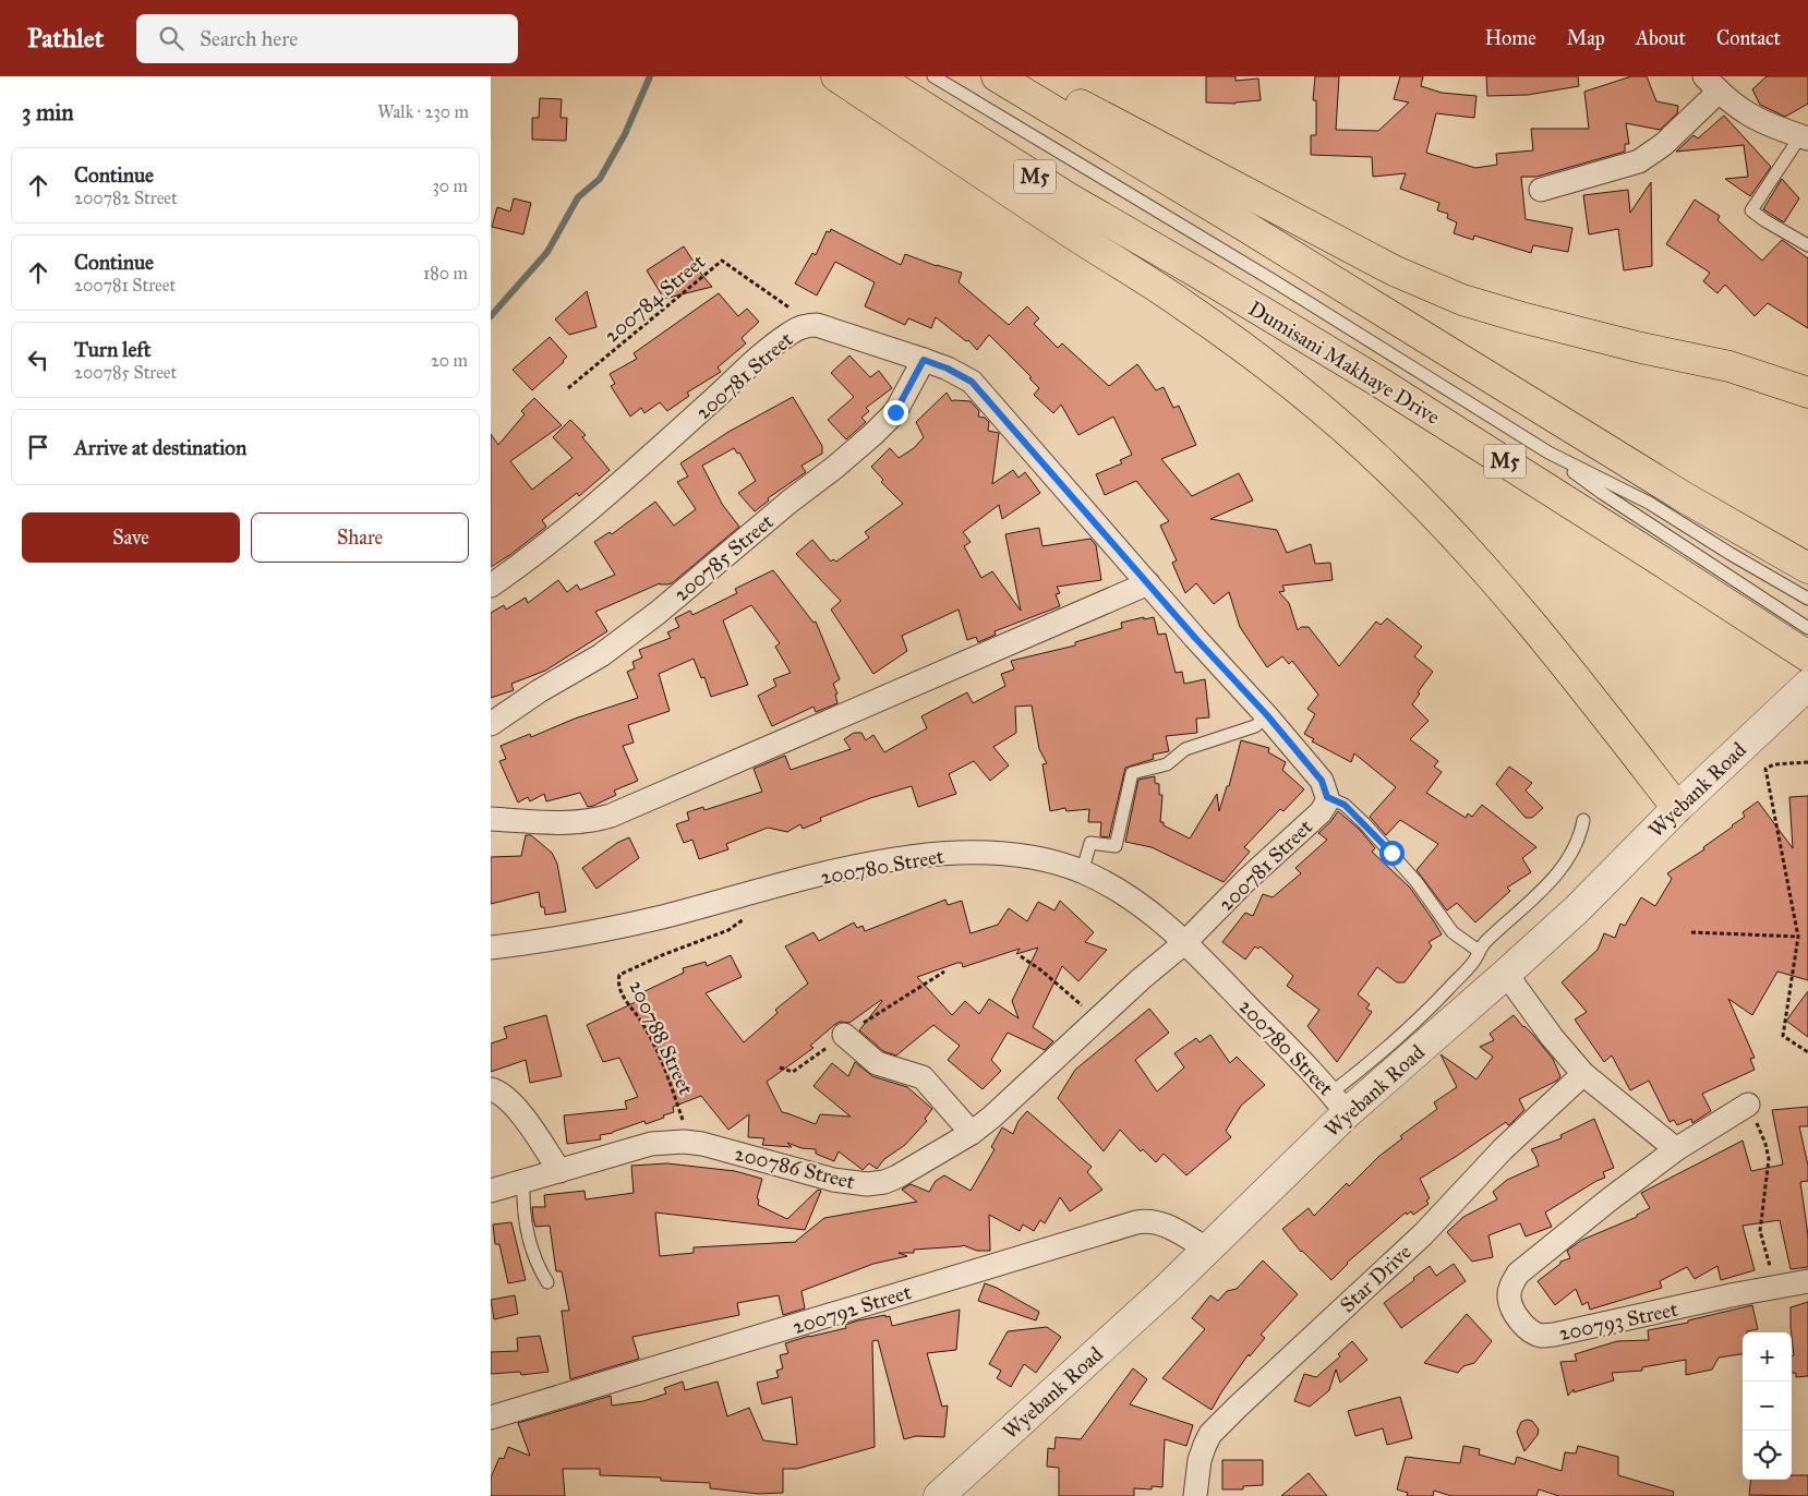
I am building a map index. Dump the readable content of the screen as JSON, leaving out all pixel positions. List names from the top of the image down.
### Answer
{
  "streets": {
    "main road": ["M5", "Dumisani Makhaye Drive"],
    "street": [
      "200781 Street",
      "200785 Street",
      "Wyebank Road",
      "200780 Street",
      "200786 Street",
      "Star Drive",
      "200792 Street",
      "200793 Street"
    ],
    "path": ["200784 Street", "200788 Street"]
  },
  "crossings": [
    ["200784 Street", "200781 Street"],
    ["200781 Street", "200785 Street"],
    ["200781 Street", "200780 Street"],
    ["200781 Street", "200786 Street"],
    ["Wyebank Road", "200780 Street"],
    ["Wyebank Road", "200792 Street"],
    ["200780 Street", "200788 Street"],
    ["200780 Street", "200786 Street"],
    ["200788 Street", "200786 Street"]
  ],
  "page": {
    "header": "Pathlet",
    "search": "Search here",
    "nav": [
      "Home",
      "Map",
      "About",
      "Contact"
    ],
    "heading": ["3 min", "Walk · 230 m"],
    "list": [
      ["Continue", "200782 Street", "30 m"],
      ["Continue", "200781 Street", "180 m"],
      ["Turn left", "200785 Street", "20 m"],
      "Arrive at destination"
    ],
    "buttons": ["Save", "Share"],
    "map_buttons": ["+", "−"]
  }
}
